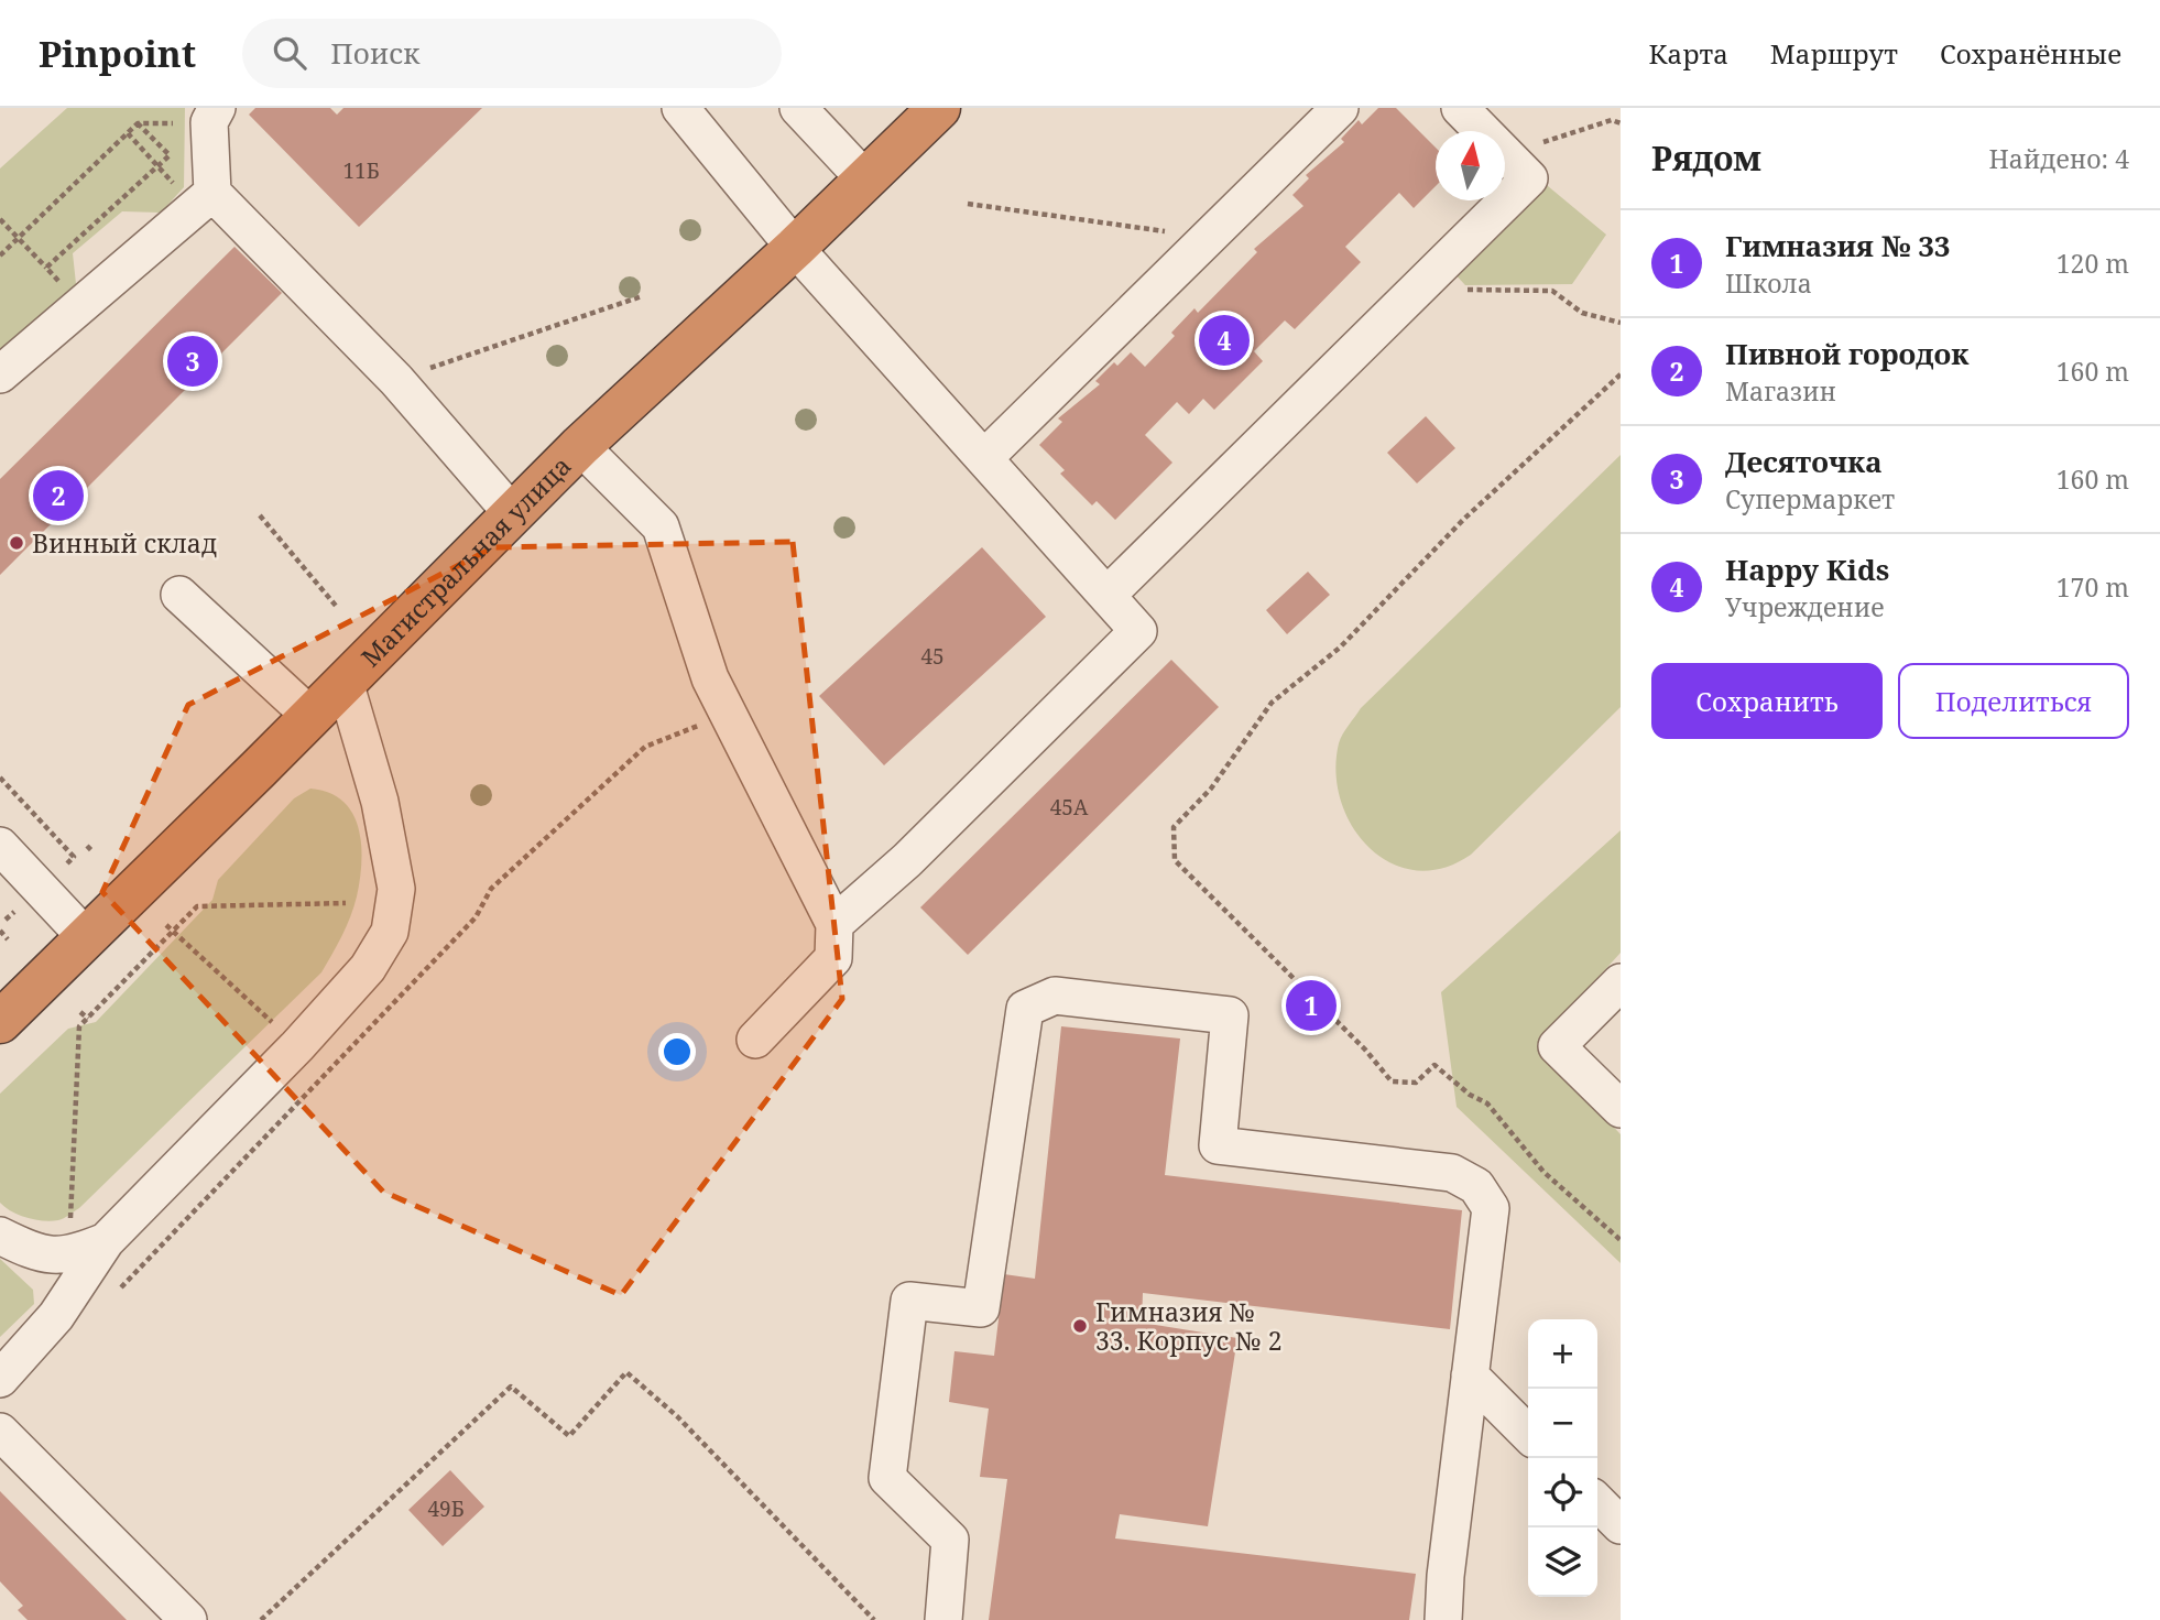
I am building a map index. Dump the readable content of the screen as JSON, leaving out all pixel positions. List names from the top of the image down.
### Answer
{
  "streets": {
    "highway": ["Магистральная улица"]
  },
  "places": ["Винный склад", "Гимназия № 33. Корпус № 2"],
  "house_numbers": [
    "11Б",
    "45",
    "45А",
    "49Б"
  ],
  "north": "top",
  "page": {
    "header": "Pinpoint",
    "search": "Поиск",
    "nav": ["Карта", "Маршрут", "Сохранённые"],
    "heading": ["Рядом", "Найдено: 4"],
    "list": [
      {
        "mark": "1",
        "name": "Гимназия № 33",
        "note": "Школа",
        "value": "120 m"
      },
      {
        "mark": "2",
        "name": "Пивной городок",
        "note": "Магазин",
        "value": "160 m"
      },
      {
        "mark": "3",
        "name": "Десяточка",
        "note": "Супермаркет",
        "value": "160 m"
      },
      {
        "mark": "4",
        "name": "Happy Kids",
        "note": "Учреждение",
        "value": "170 m"
      }
    ],
    "pins": [
      "4",
      "3",
      "2",
      "1"
    ],
    "buttons": ["Сохранить", "Поделиться"],
    "map_buttons": ["+", "−"]
  }
}
